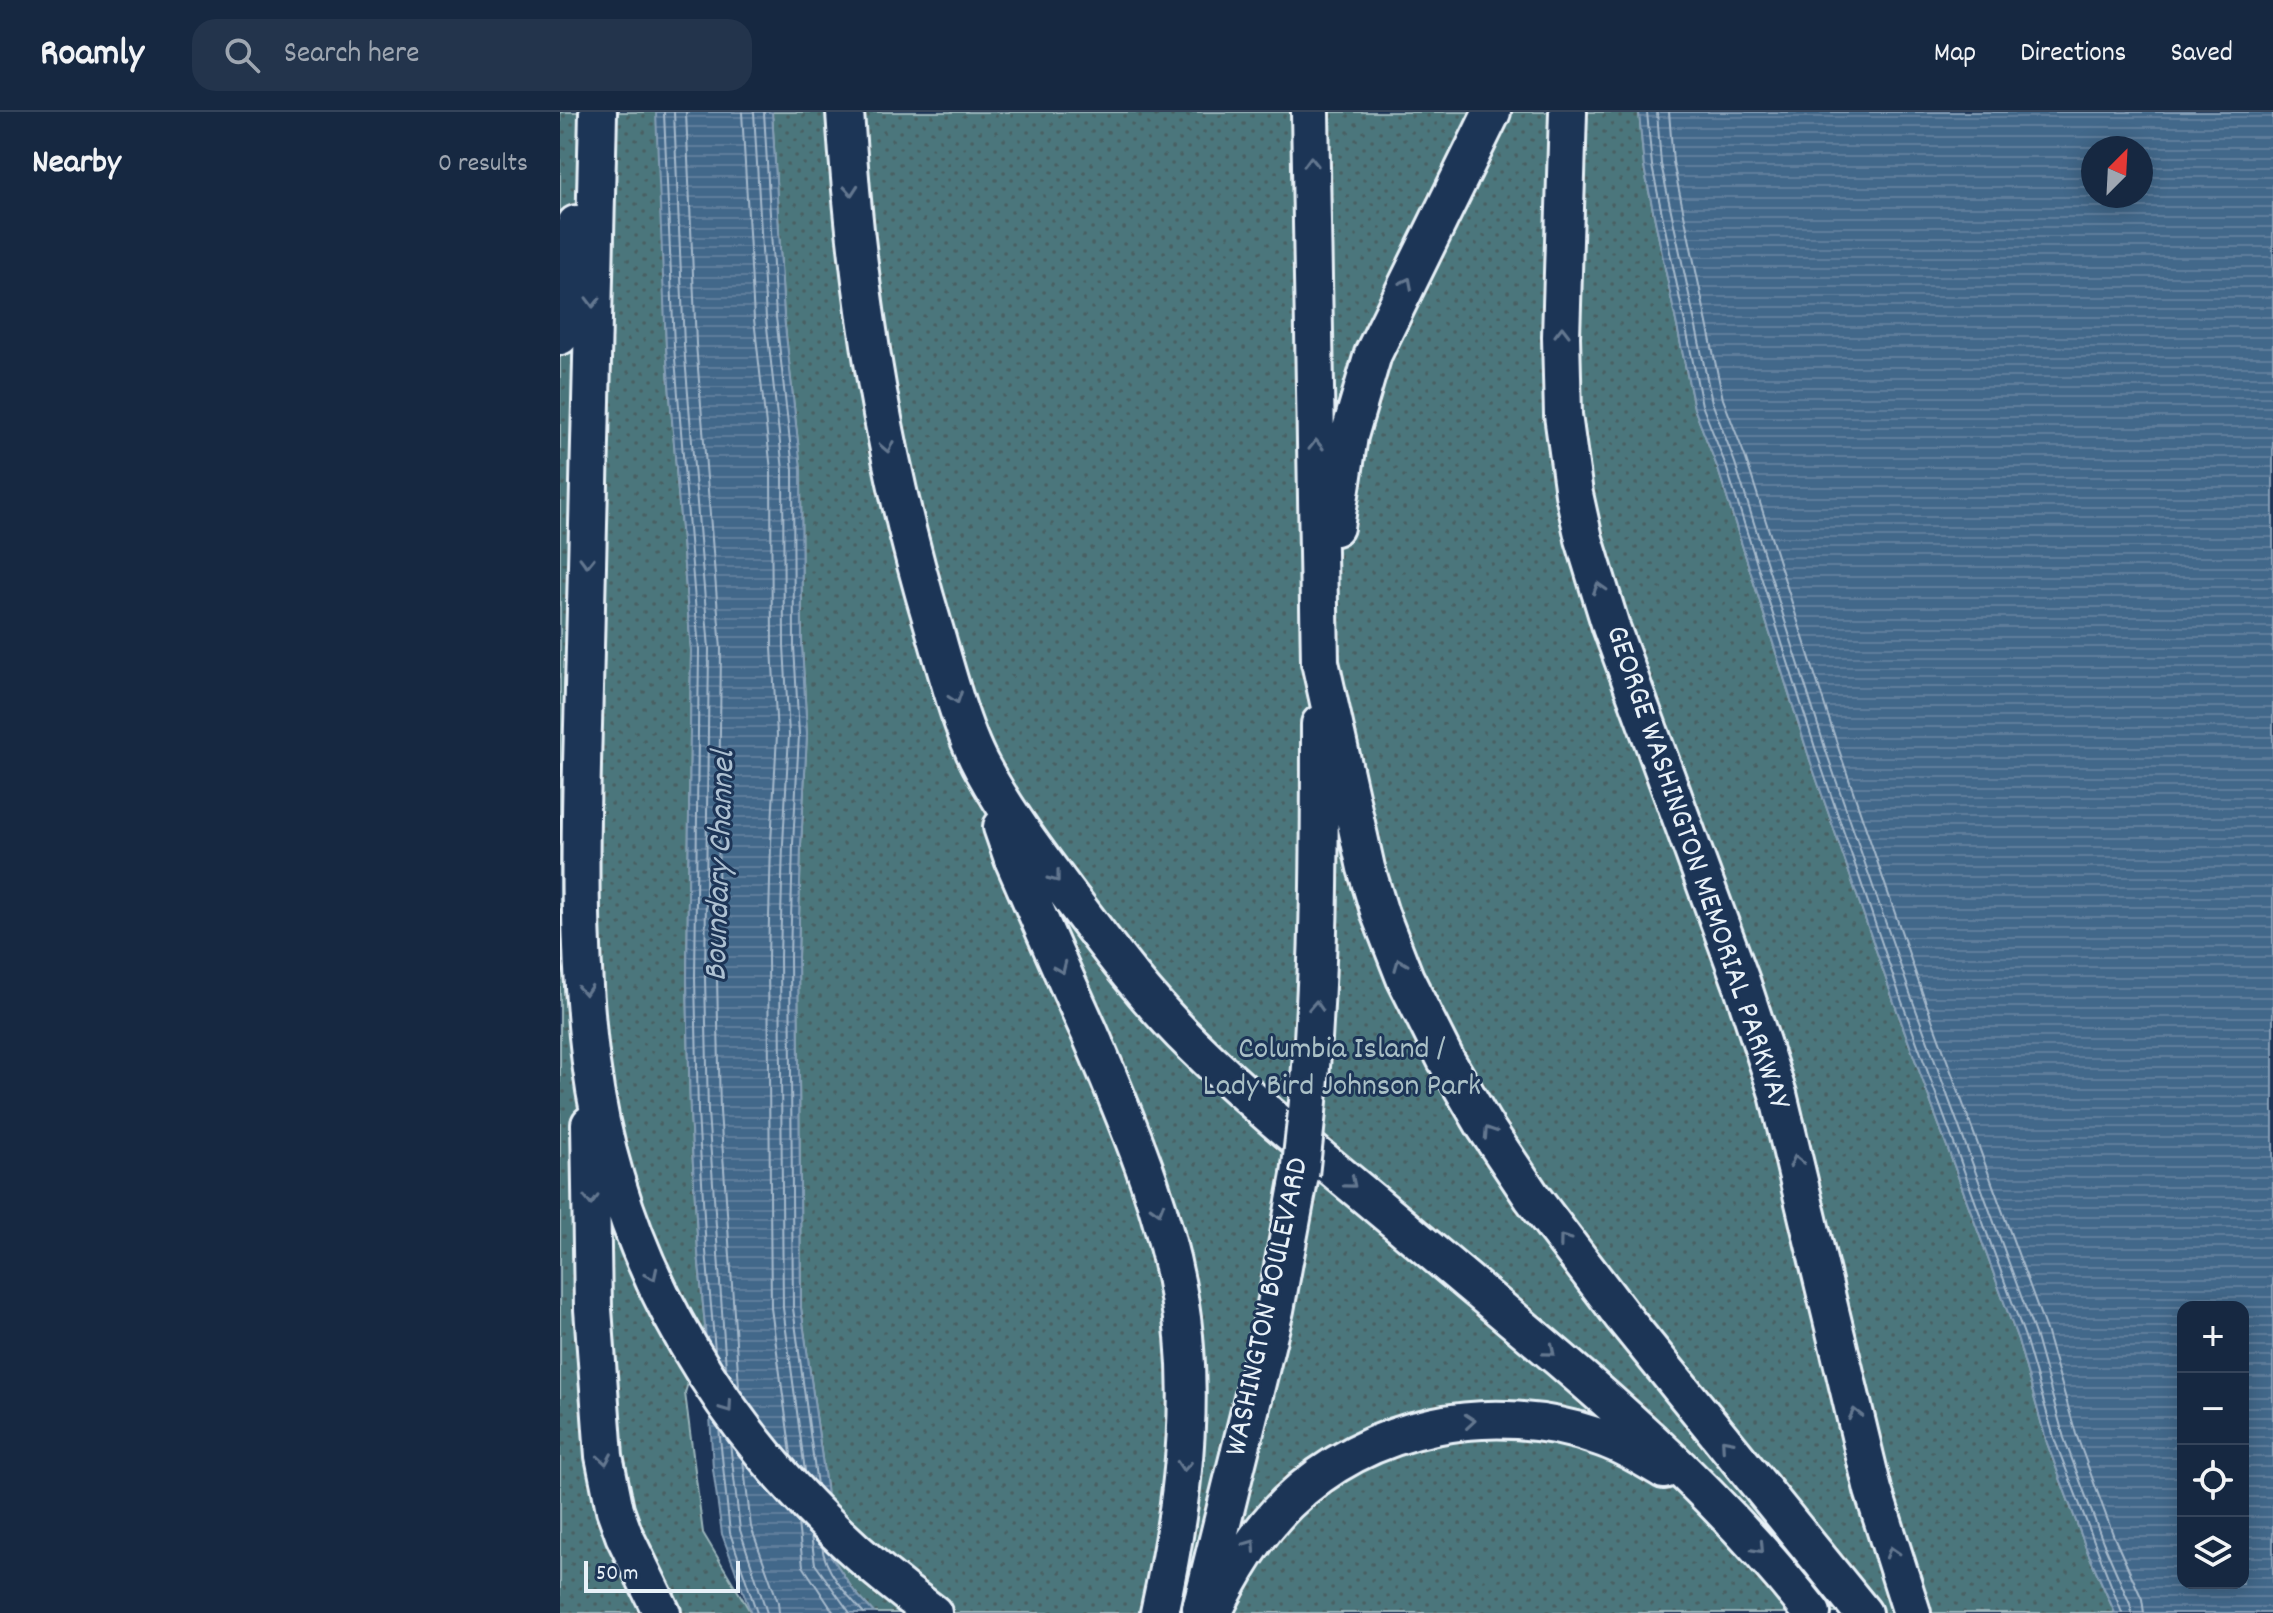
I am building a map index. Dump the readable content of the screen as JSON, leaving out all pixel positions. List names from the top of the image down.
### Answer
{
  "streets": {
    "highway": ["GEORGE WASHINGTON MEMORIAL PARKWAY", "WASHINGTON BOULEVARD"]
  },
  "water": ["Boundary Channel"],
  "parks": ["Columbia Island / Lady Bird Johnson Park"],
  "scale_bar": "50 m",
  "north": "top right",
  "page": {
    "header": "Roamly",
    "search": "Search here",
    "nav": ["Map", "Directions", "Saved"],
    "heading": ["Nearby", "0 results"],
    "map_buttons": ["+", "−"],
    "scale": "50 m"
  }
}
